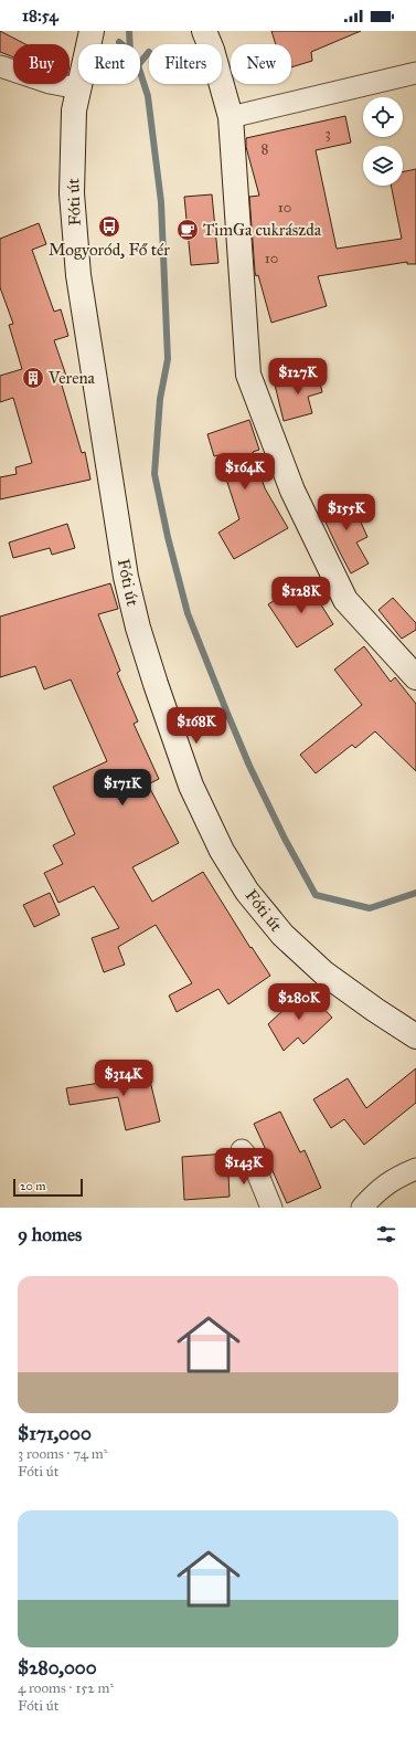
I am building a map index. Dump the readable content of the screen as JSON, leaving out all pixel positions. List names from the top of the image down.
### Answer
{
  "streets": {
    "main road": ["Fóti út"]
  },
  "places": {
    "bus stop": ["Mogyoród, Fő tér"],
    "cafe": ["TimGa cukrászda"],
    "building": ["Verena"]
  },
  "house_numbers": [
    "3",
    "8",
    "10",
    "10"
  ],
  "scale_bar": "20 m",
  "page": {
    "status": "18:54",
    "chip": [
      "Buy",
      "Rent",
      "Filters",
      "New"
    ],
    "price": [
      "$127K",
      "$164K",
      "$155K",
      "$128K",
      "$168K",
      "$171K",
      "$280K",
      "$314K",
      "$143K"
    ],
    "scale": "20 m",
    "heading": "9 homes",
    "list": [
      {
        "name": "$171,000",
        "note": "3 rooms · 74 m² · Fóti út"
      },
      {
        "name": "$280,000",
        "note": "4 rooms · 152 m² · Fóti út"
      }
    ]
  }
}
